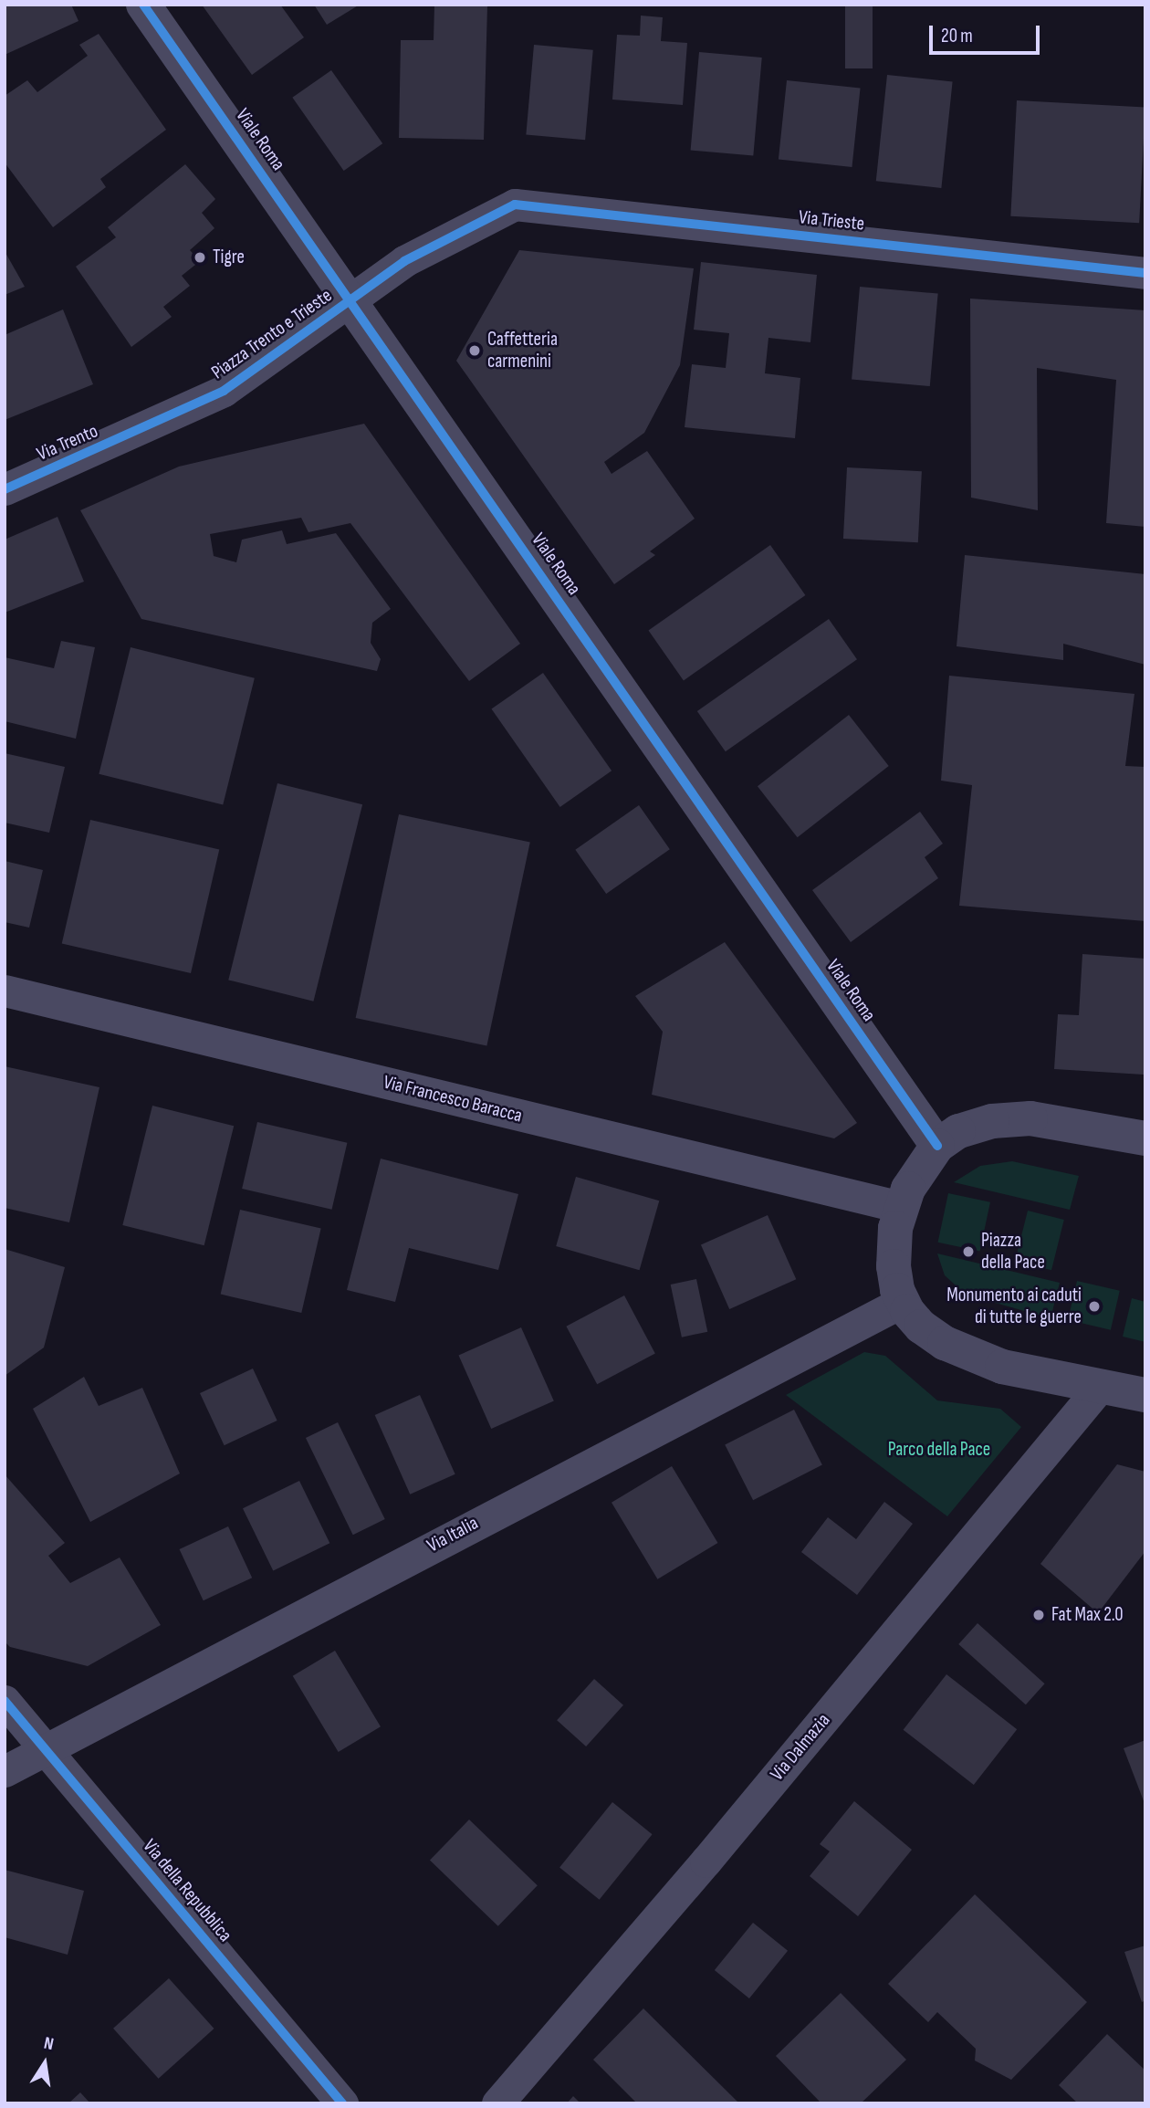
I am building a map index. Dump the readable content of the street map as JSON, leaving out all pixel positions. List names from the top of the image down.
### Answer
{
  "streets": {
    "street": [
      "Viale Roma",
      "Via Trieste",
      "Piazza Trento e Trieste",
      "Via Trento",
      "Via Francesco Baracca",
      "Via Italia",
      "Via Dalmazia",
      "Via della Repubblica"
    ]
  },
  "crossings": [
    ["Viale Roma", "Piazza Trento e Trieste"],
    ["Via Trieste", "Piazza Trento e Trieste"],
    ["Piazza Trento e Trieste", "Via Trento"],
    ["Via Italia", "Via della Repubblica"]
  ],
  "parks": ["Parco della Pace"],
  "places": [
    "Tigre",
    "Caffetteria carmenini",
    "Piazza della Pace",
    "Monumento ai caduti di tutte le guerre",
    "Fat Max 2.0"
  ],
  "scale_bar": "20 m",
  "north": "top"
}
